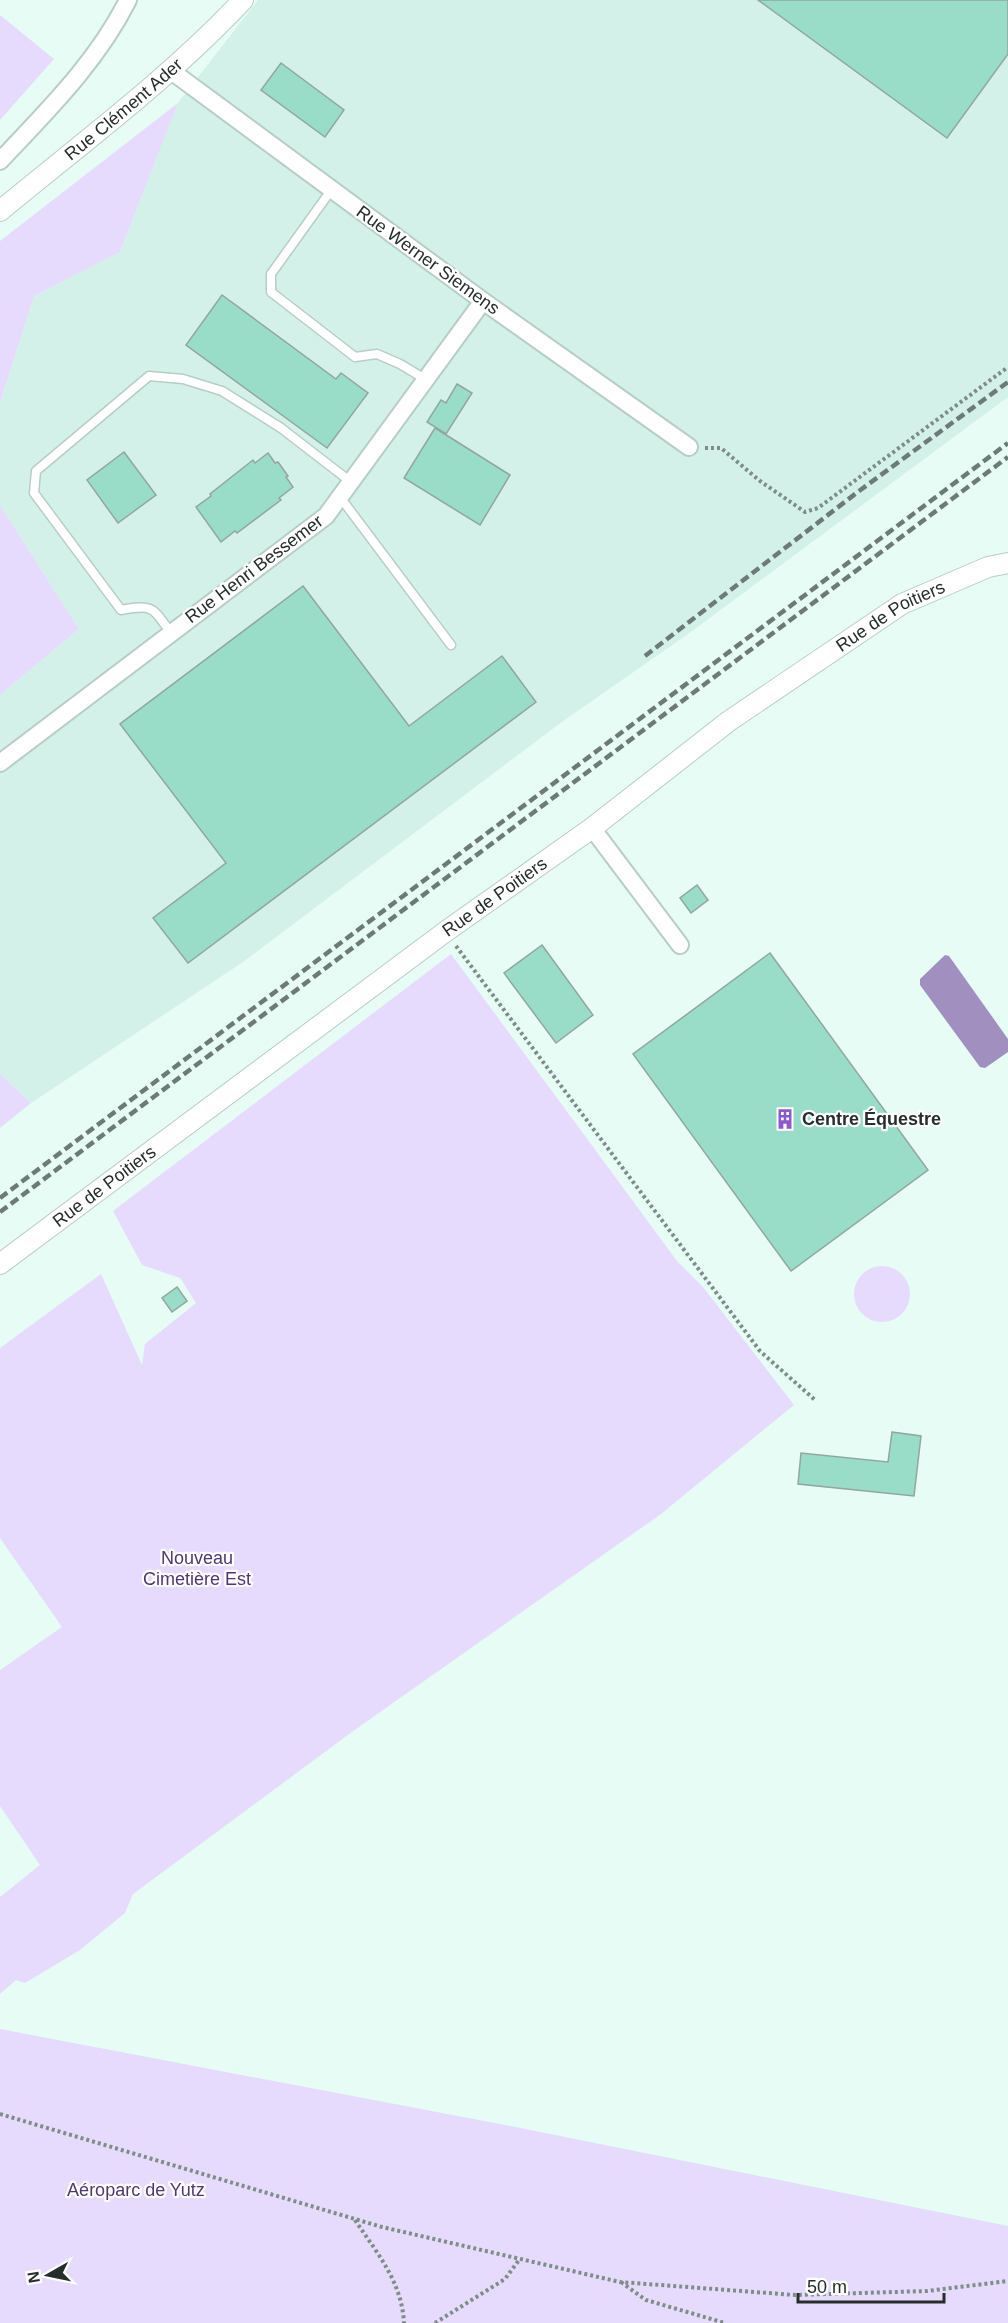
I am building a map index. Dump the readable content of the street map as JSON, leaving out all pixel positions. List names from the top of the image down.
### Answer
{
  "streets": {
    "street": [
      "Rue Clément Ader",
      "Rue Werner Siemens",
      "Rue Henri Bessemer",
      "Rue de Poitiers"
    ]
  },
  "crossings": [
    ["Rue Clément Ader", "Rue Werner Siemens"],
    ["Rue Werner Siemens", "Rue Henri Bessemer"]
  ],
  "parks": ["Nouveau Cimetière Est", "Aéroparc de Yutz"],
  "places": {
    "building": ["Centre Équestre"]
  },
  "scale_bar": "50 m",
  "north": "left"
}
